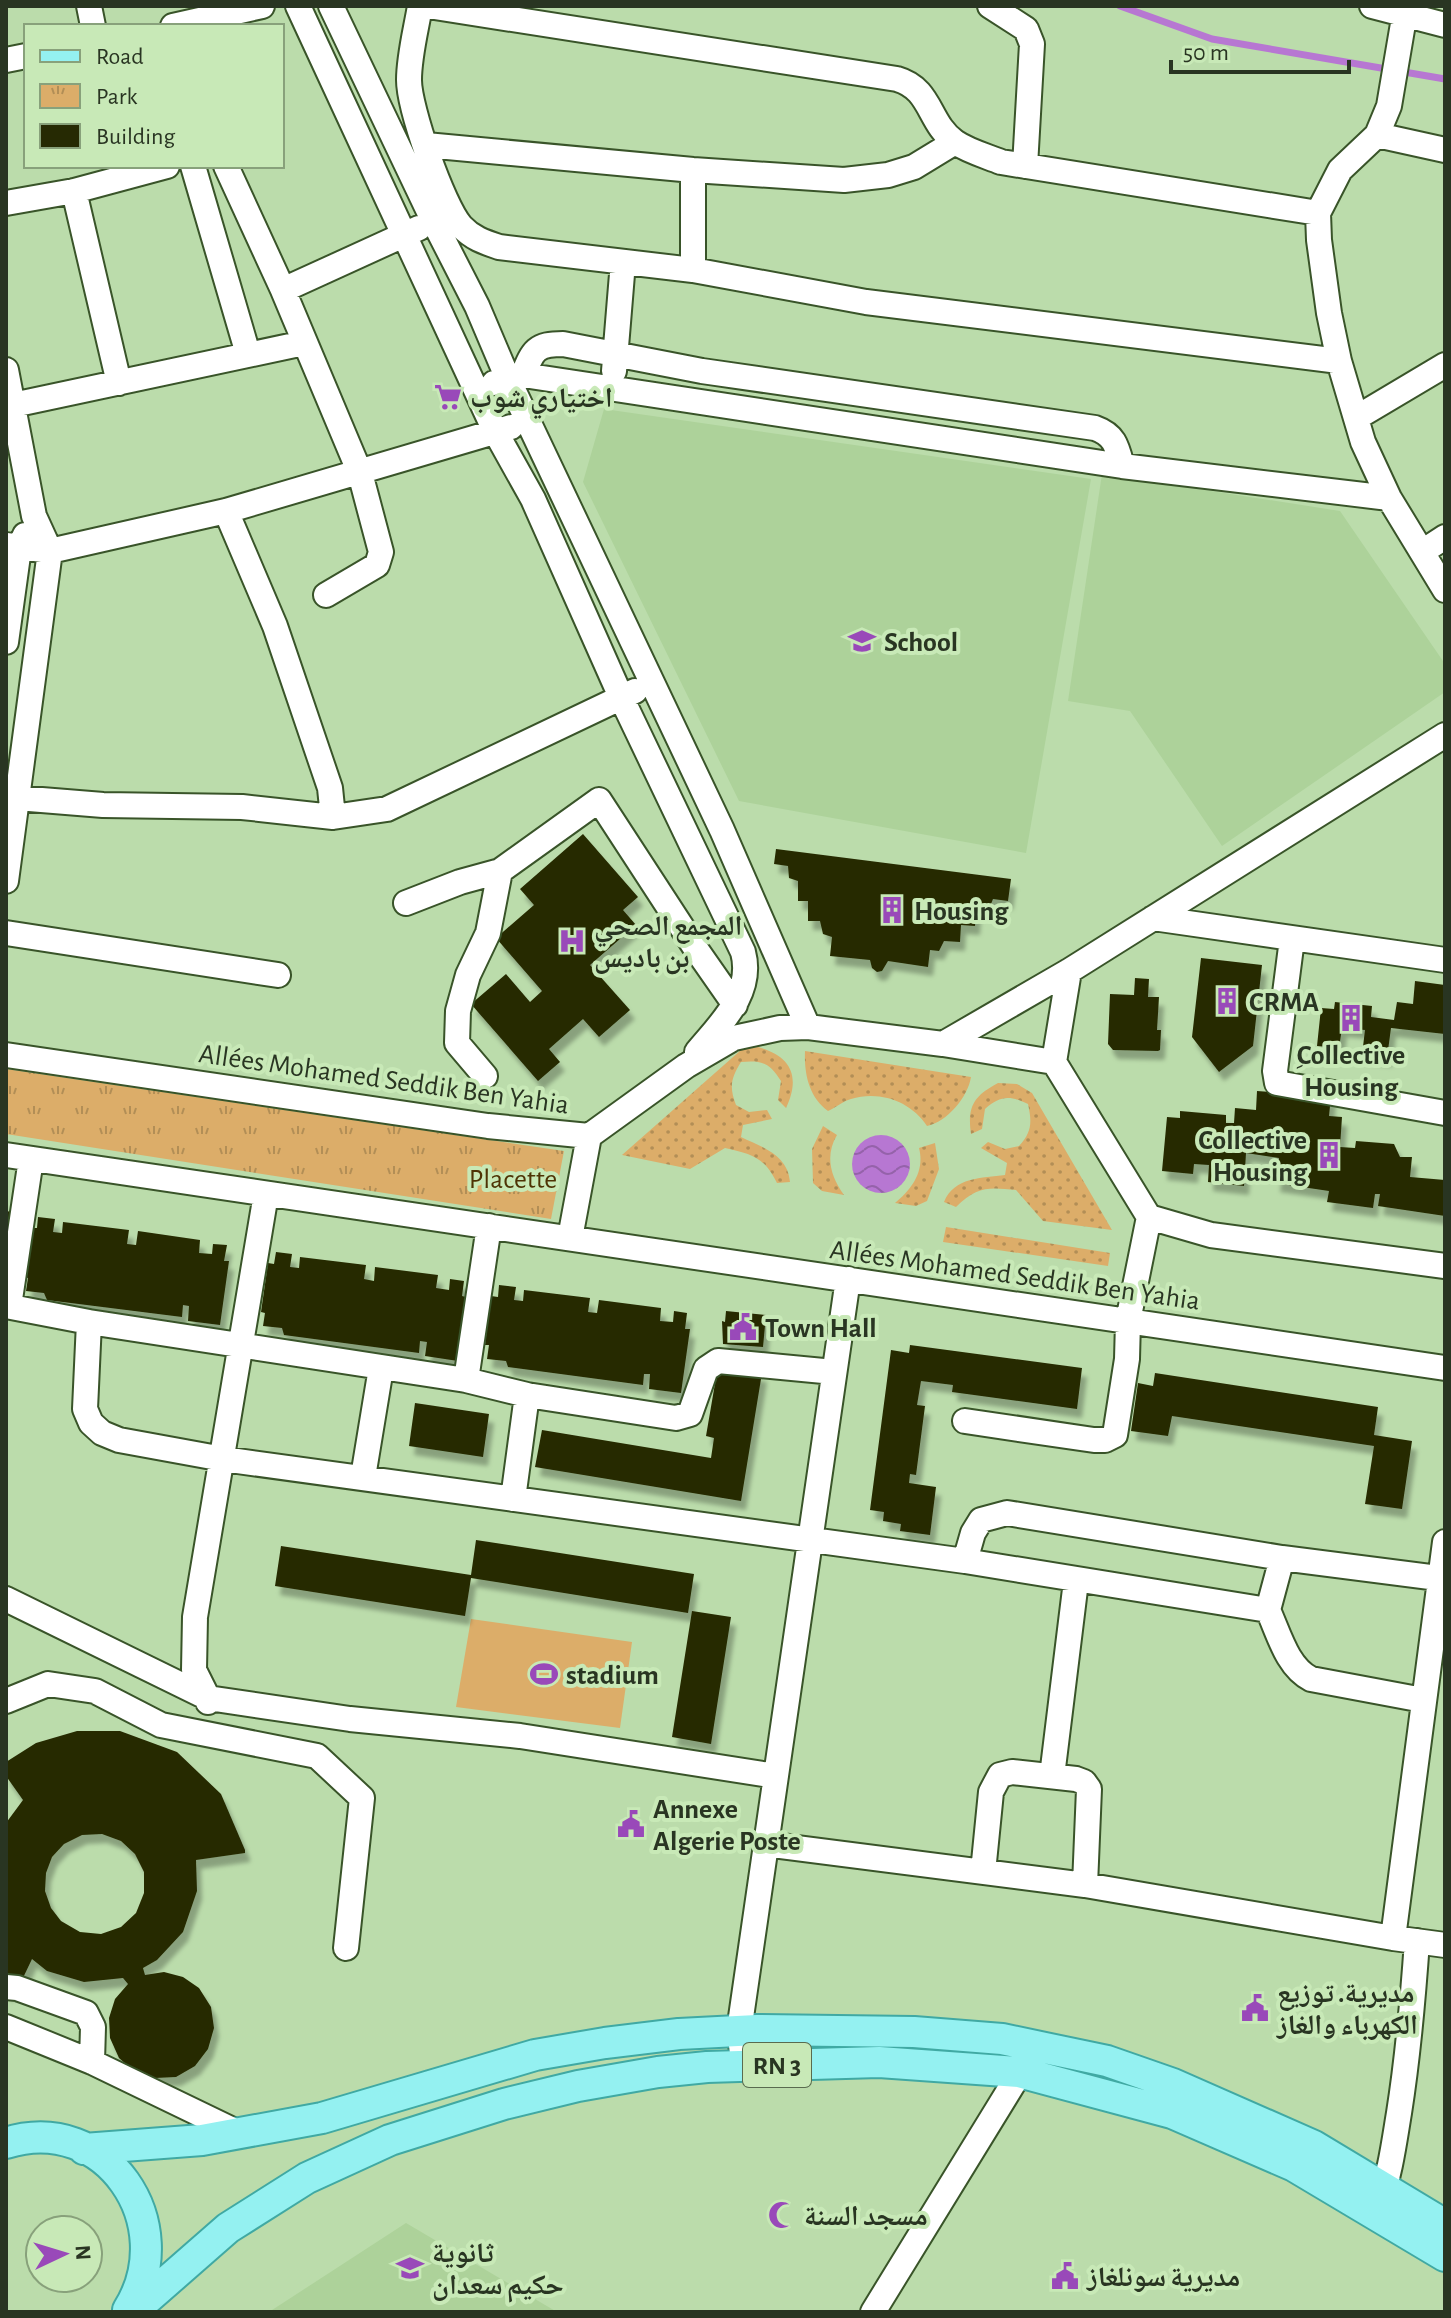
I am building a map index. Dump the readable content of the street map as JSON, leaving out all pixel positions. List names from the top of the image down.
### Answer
{
  "streets": {
    "main road": ["RN 3"],
    "street": ["Allées Mohamed Seddik Ben Yahia"]
  },
  "parks": ["Placette"],
  "places": {
    "supermarket": ["اختياري شوب"],
    "school or university": ["School", "ثانوية حكيم سعدان"],
    "building": [
      "Housing",
      "CRMA",
      "ِCollective Housing",
      "Collective Housing"
    ],
    "hospital": ["المجمع الصحي بن باديس"],
    "public building": [
      "Town Hall",
      "Annexe Algerie Poste",
      "مديرية. توزيع الكهرباء والغاز",
      "مديرية سونلغاز"
    ],
    "sports": ["stadium"],
    "mosque": ["مسجد السنة"]
  },
  "legend": ["Road", "Park", "Building"],
  "scale_bar": "50 m",
  "north": "right"
}
